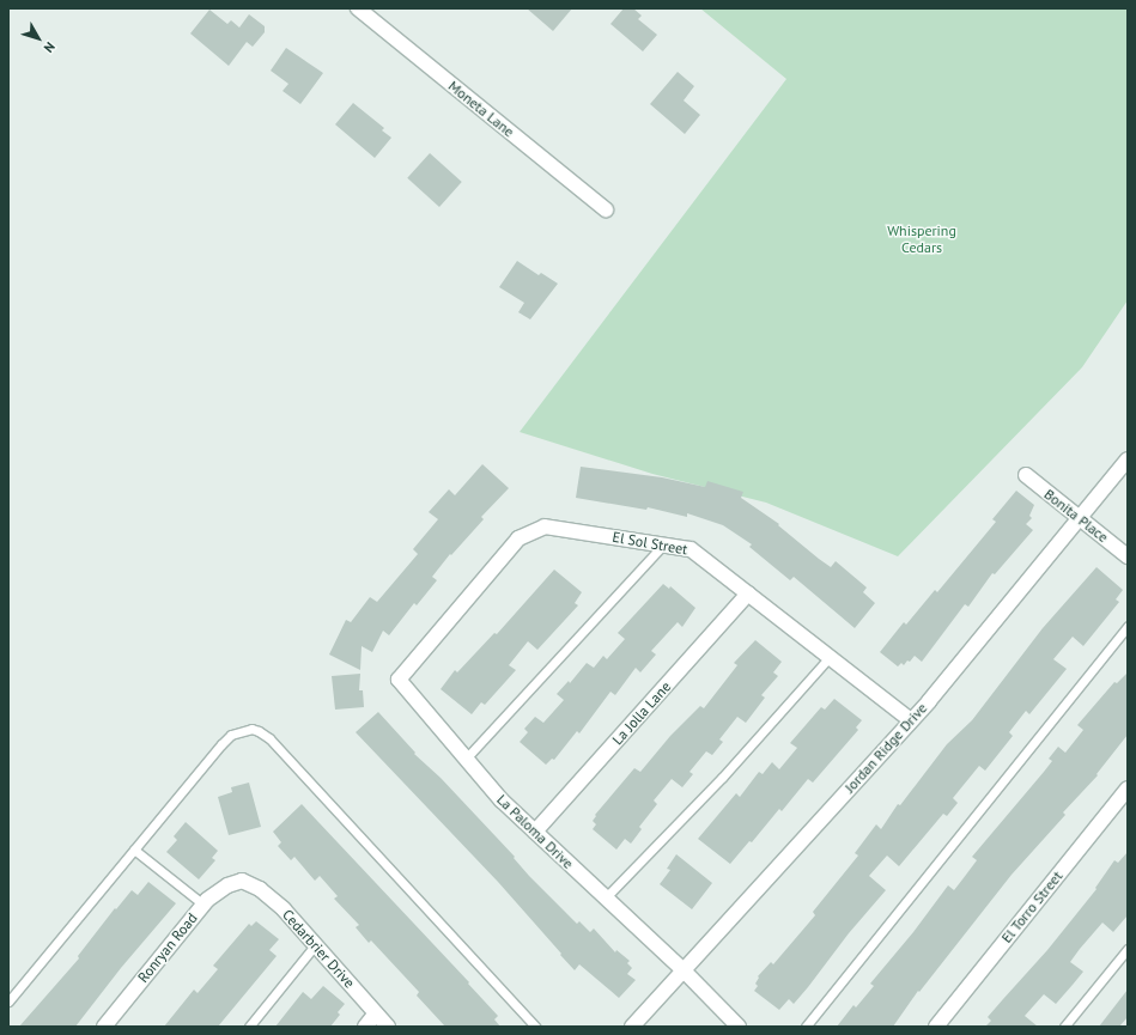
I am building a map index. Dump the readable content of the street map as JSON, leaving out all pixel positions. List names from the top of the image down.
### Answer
{
  "streets": {
    "street": [
      "Moneta Lane",
      "Bonita Place",
      "El Sol Street",
      "La Jolla Lane",
      "Jordan Ridge Drive",
      "La Paloma Drive",
      "El Torro Street",
      "Ronryan Road",
      "Cedarbrier Drive"
    ]
  },
  "crossings": [
    ["Bonita Place", "Jordan Ridge Drive"],
    ["El Sol Street", "La Jolla Lane"],
    ["El Sol Street", "Jordan Ridge Drive"],
    ["El Sol Street", "La Paloma Drive"],
    ["La Jolla Lane", "La Paloma Drive"],
    ["Jordan Ridge Drive", "La Paloma Drive"],
    ["Ronryan Road", "Cedarbrier Drive"]
  ],
  "parks": ["Whispering Cedars"],
  "north": "bottom right"
}
